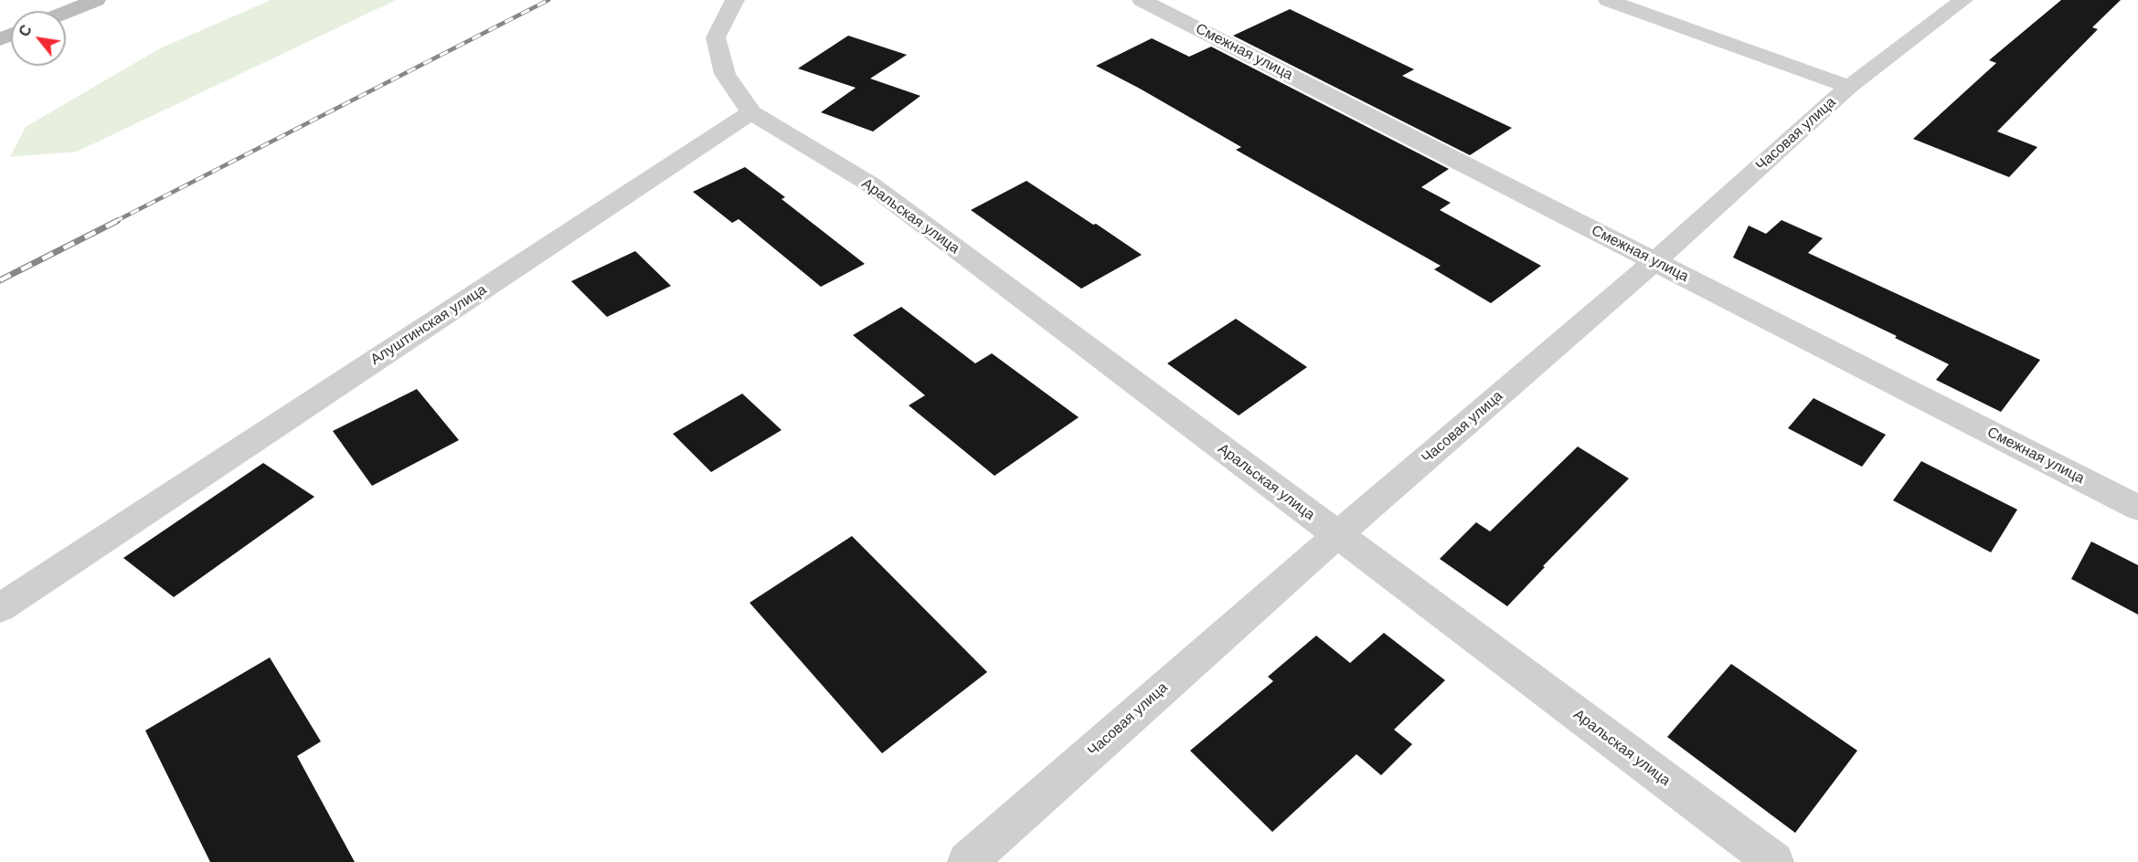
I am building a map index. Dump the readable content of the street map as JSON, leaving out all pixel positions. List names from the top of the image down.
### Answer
{
  "streets": {
    "street": [
      "Смежная улица",
      "Часовая улица",
      "Аральская улица",
      "Алуштинская улица"
    ]
  },
  "crossings": [
    ["Смежная улица", "Часовая улица"],
    ["Часовая улица", "Аральская улица"],
    ["Аральская улица", "Алуштинская улица"]
  ],
  "north": "top left"
}
